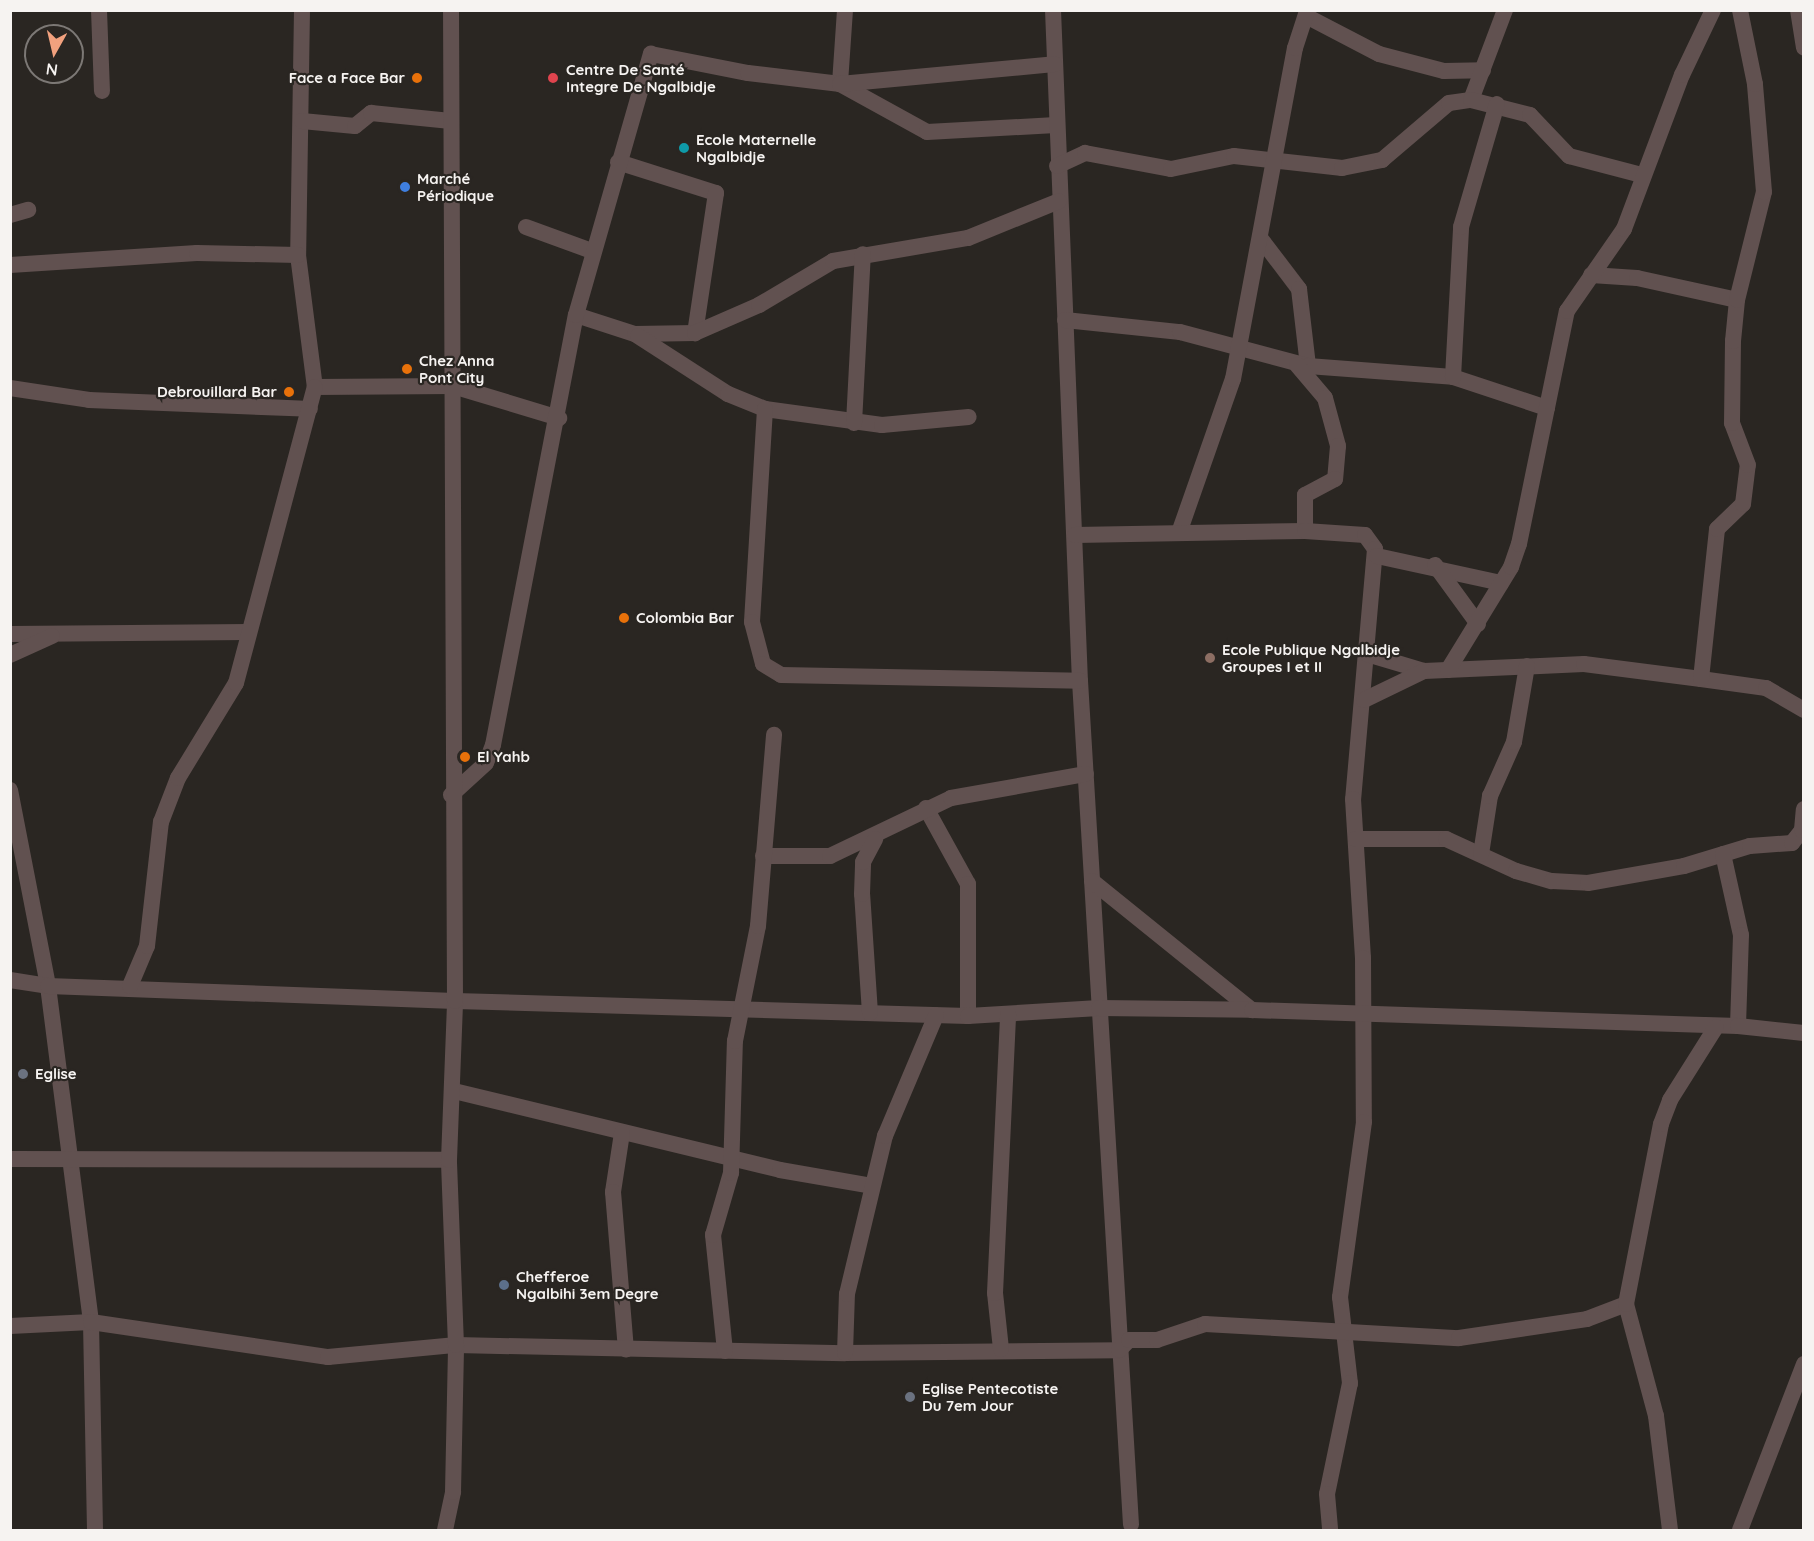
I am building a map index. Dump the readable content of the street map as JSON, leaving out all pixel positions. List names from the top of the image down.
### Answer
{
  "places": [
    "Face a Face Bar",
    "Centre De Santé Integre De Ngalbidje",
    "Ecole Maternelle Ngalbidje",
    "Marché Périodique",
    "Chez Anna Pont City",
    "Debrouillard Bar",
    "Colombia Bar",
    "Ecole Publique Ngalbidje Groupes I et II",
    "El Yahb",
    "Eglise",
    "Chefferoe Ngalbihi 3em Degre",
    "Eglise Pentecotiste Du 7em Jour"
  ],
  "north": "bottom"
}
